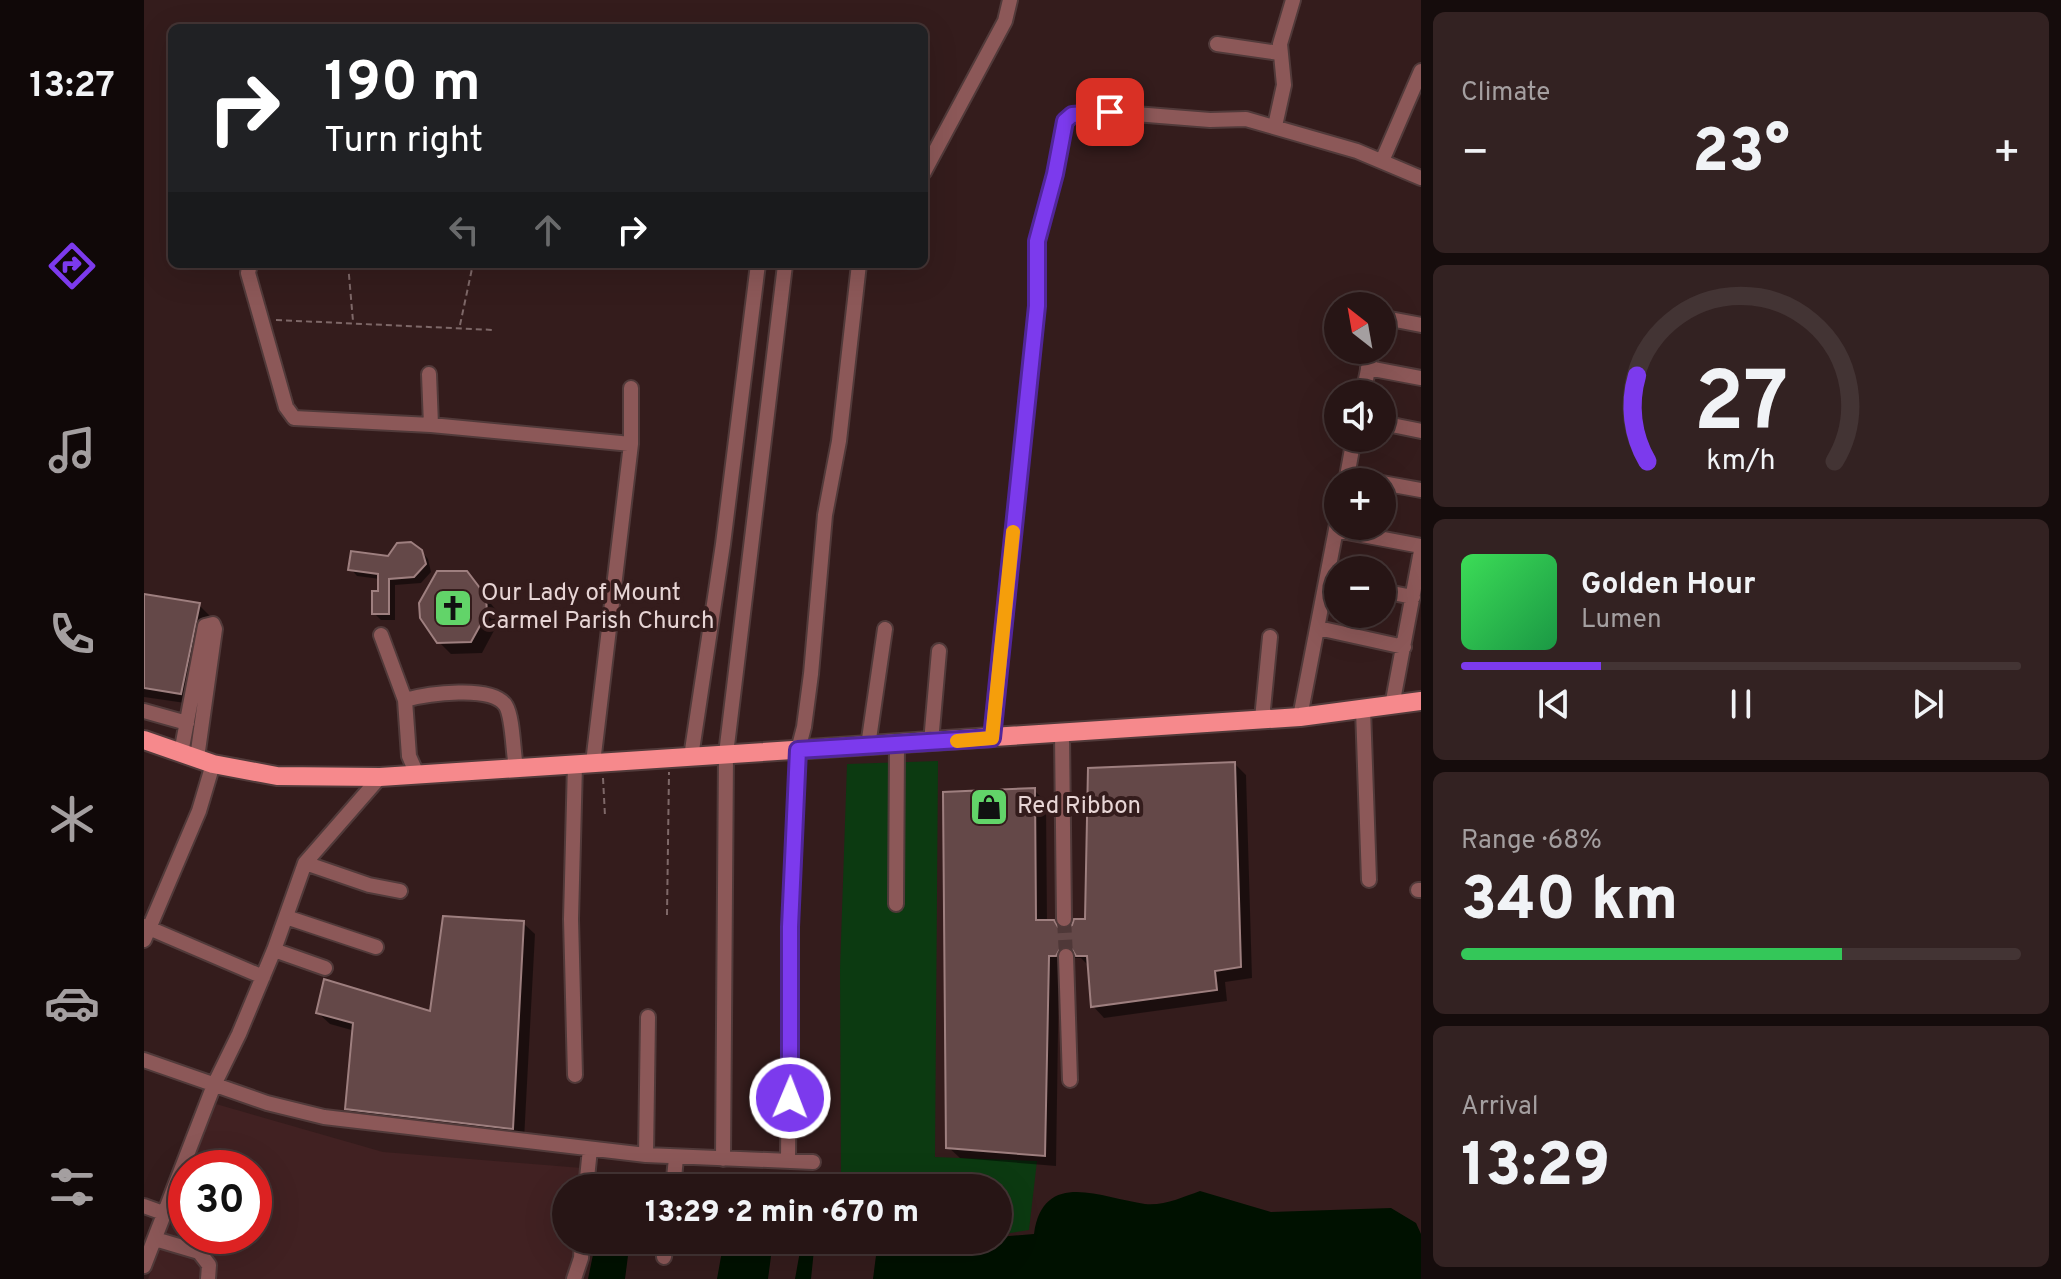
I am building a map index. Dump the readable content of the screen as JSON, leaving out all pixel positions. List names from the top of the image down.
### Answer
{
  "places": {
    "church": ["Our Lady of Mount Carmel Parish Church"],
    "shop": ["Red Ribbon"]
  },
  "north": "top left",
  "page": {
    "tabs": "13:27",
    "tile": [
      "Climate",
      ["Range · 68%", "340 km"],
      ["Arrival", "13:29"]
    ],
    "turn": ["190 m", "Turn right"],
    "heat": ["−", "23°", "+"],
    "map_buttons": ["+", "−"],
    "song": ["Golden Hour", "Lumen"],
    "limit": "30",
    "trip": "13:29 · 2 min · 670 m",
    "gauge": ["27", "km/h"]
  }
}
